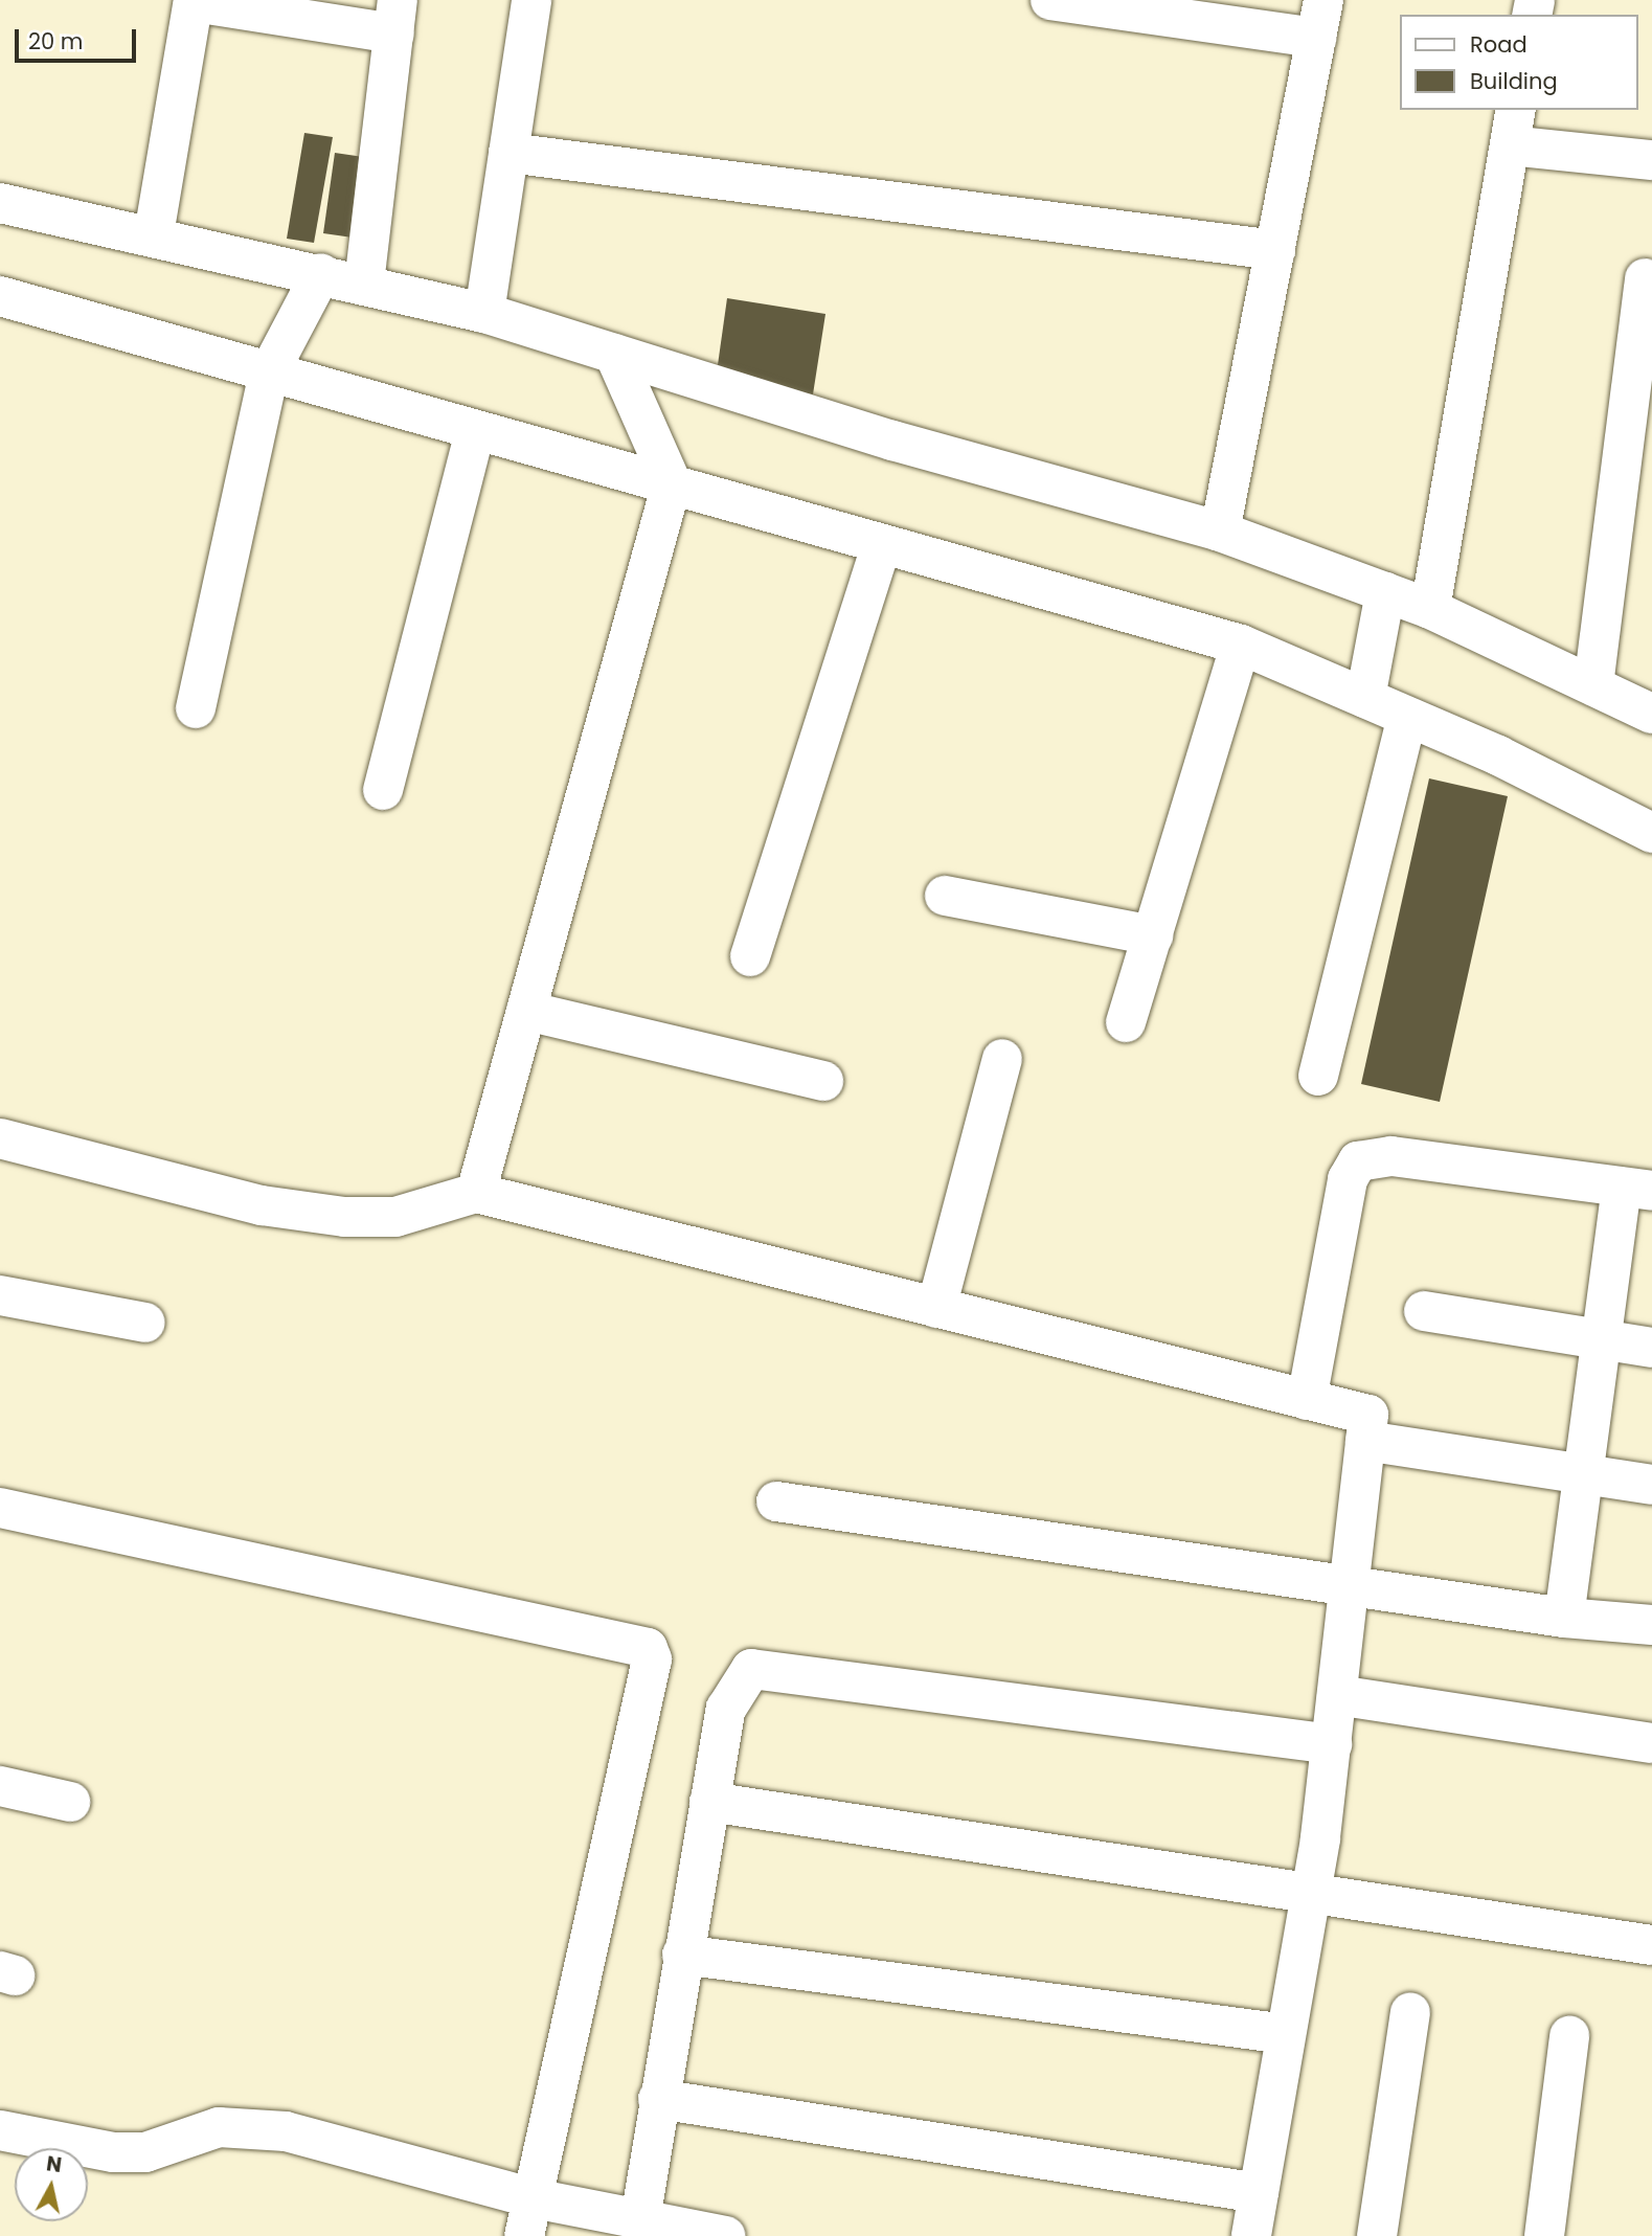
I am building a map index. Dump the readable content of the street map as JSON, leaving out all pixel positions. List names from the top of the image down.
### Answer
{
  "legend": ["Road", "Building"],
  "scale_bar": "20 m",
  "north": "top"
}
